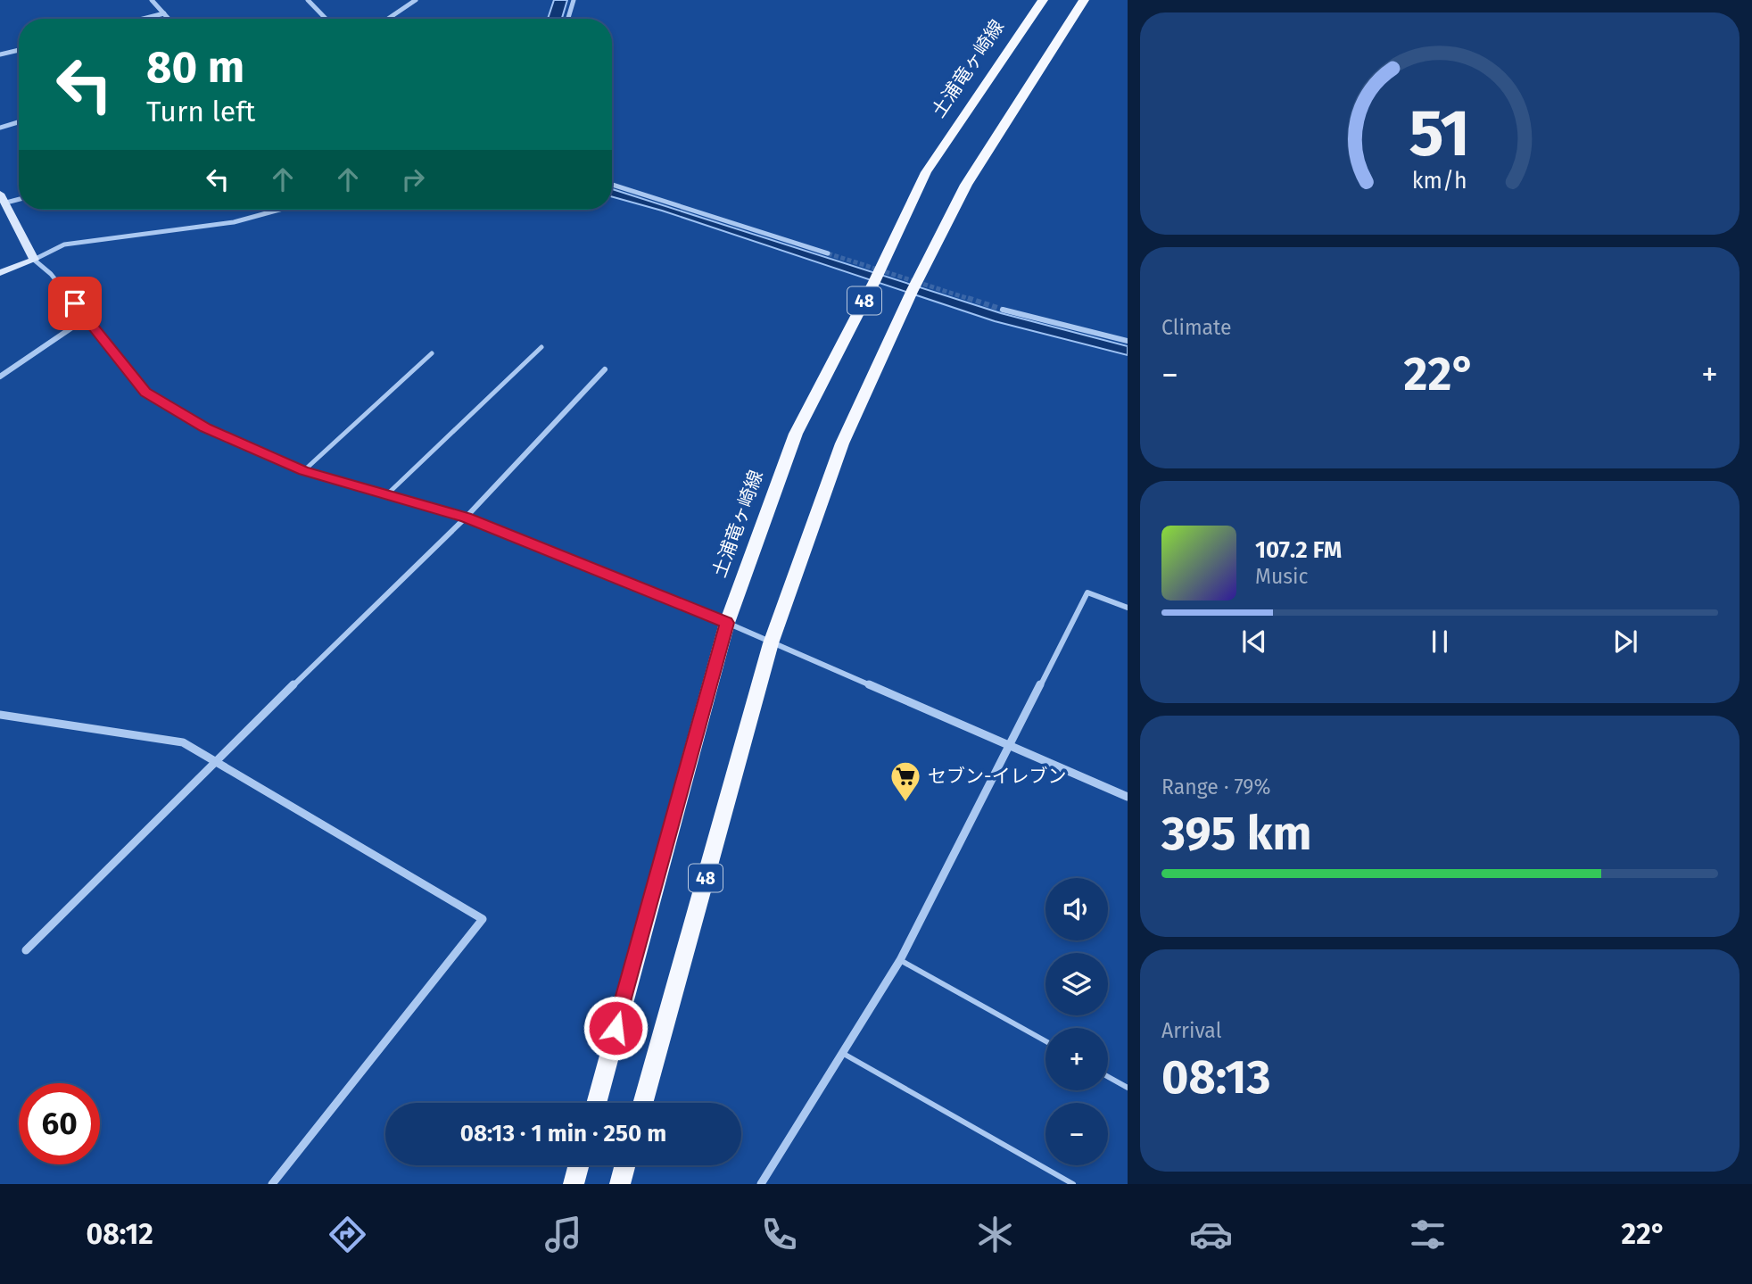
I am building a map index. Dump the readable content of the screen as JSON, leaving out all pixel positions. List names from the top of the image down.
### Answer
{
  "streets": {
    "main road": ["土浦竜ヶ崎線", "48"]
  },
  "places": {
    "supermarket": ["セブン-イレブン"]
  },
  "page": {
    "turn": ["80 m", "Turn left"],
    "tile": [
      "Climate",
      ["Range · 79%", "395 km"],
      ["Arrival", "08:13"]
    ],
    "heat": ["−", "22°", "+"],
    "song": ["107.2 FM", "Music"],
    "map_buttons": ["+", "−"],
    "limit": "60",
    "trip": "08:13 · 1 min · 250 m",
    "tabs": ["08:12", "22°"],
    "gauge": ["51", "km/h"]
  }
}
